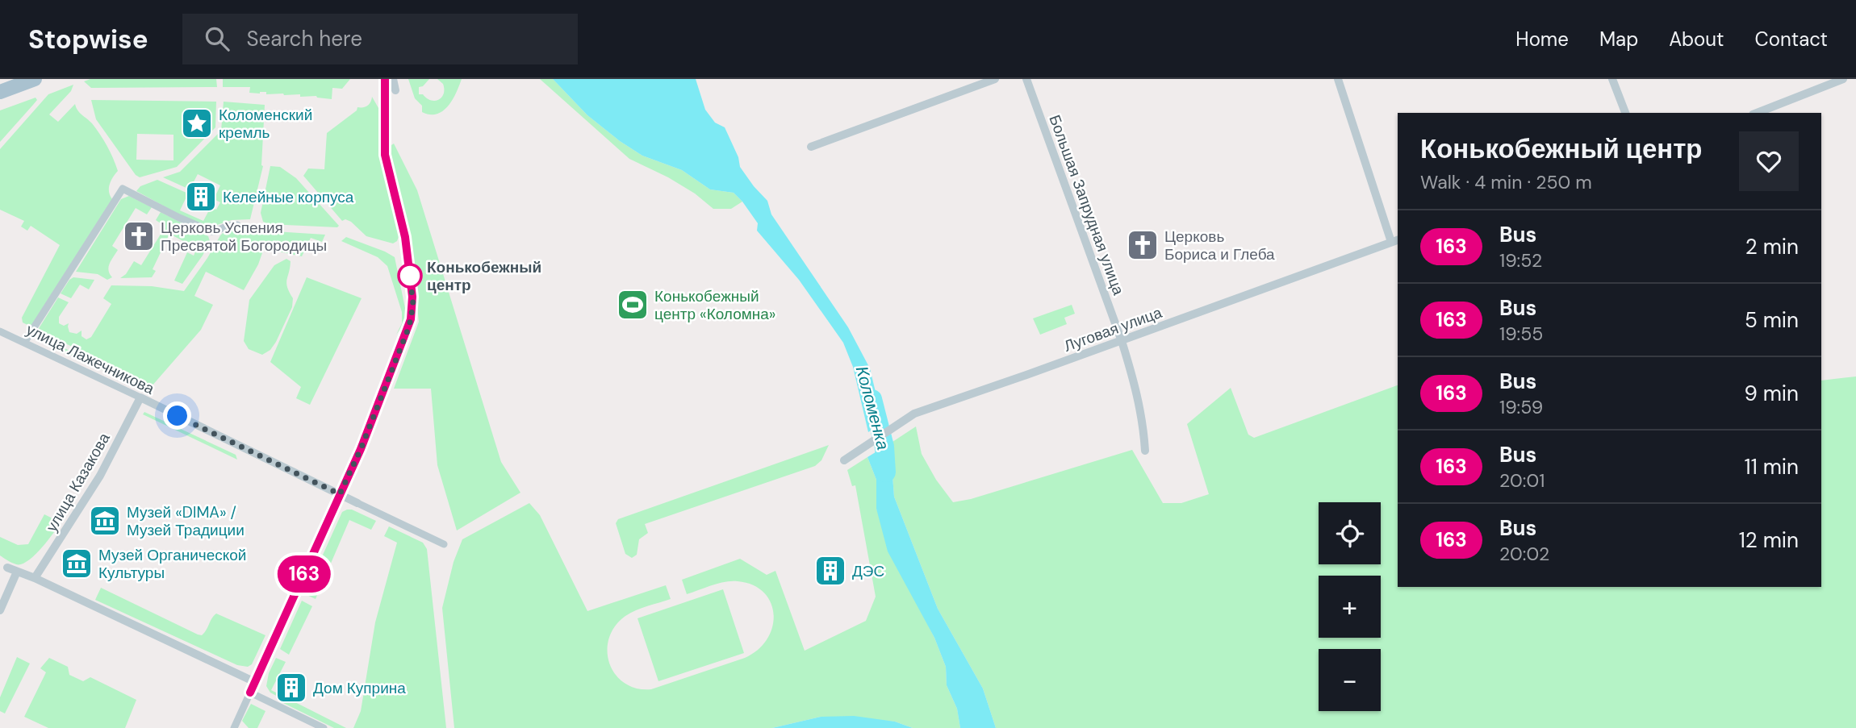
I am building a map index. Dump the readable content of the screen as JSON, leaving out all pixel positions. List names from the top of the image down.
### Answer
{
  "streets": {
    "street": [
      "Большая Запрудная улица",
      "Луговая улица",
      "улица Лажечникова",
      "улица Казакова"
    ]
  },
  "crossings": [
    ["Большая Запрудная улица", "Луговая улица"],
    ["улица Лажечникова", "улица Казакова"]
  ],
  "water": ["Коломенка"],
  "places": {
    "place": ["Коломенский кремль"],
    "building": ["Келейные корпуса", "ДЭС", "Дом Куприна"],
    "church": ["Церковь Успения Пресвятой Богородицы", "Церковь Бориса и Глеба"],
    "other": ["Конькобежный центр"],
    "sports": ["Конькобежный центр «Коломна»"],
    "museum": ["Музей «DIMA» / Музей Традиции", "Музей Органической Культуры"]
  },
  "lines": ["bus line 163"],
  "page": {
    "header": "Stopwise",
    "search": "Search here",
    "nav": [
      "Home",
      "Map",
      "About",
      "Contact"
    ],
    "on_map": "163",
    "heading": ["Конькобежный центр", "Walk · 4 min · 250 m"],
    "list": [
      {
        "mark": "163",
        "name": "Bus",
        "note": "19:52",
        "value": "2 min"
      },
      {
        "mark": "163",
        "name": "Bus",
        "note": "19:55",
        "value": "5 min"
      },
      {
        "mark": "163",
        "name": "Bus",
        "note": "19:59",
        "value": "9 min"
      },
      {
        "mark": "163",
        "name": "Bus",
        "note": "20:01",
        "value": "11 min"
      },
      {
        "mark": "163",
        "name": "Bus",
        "note": "20:02",
        "value": "12 min"
      }
    ],
    "map_buttons": ["+", "−"]
  }
}
